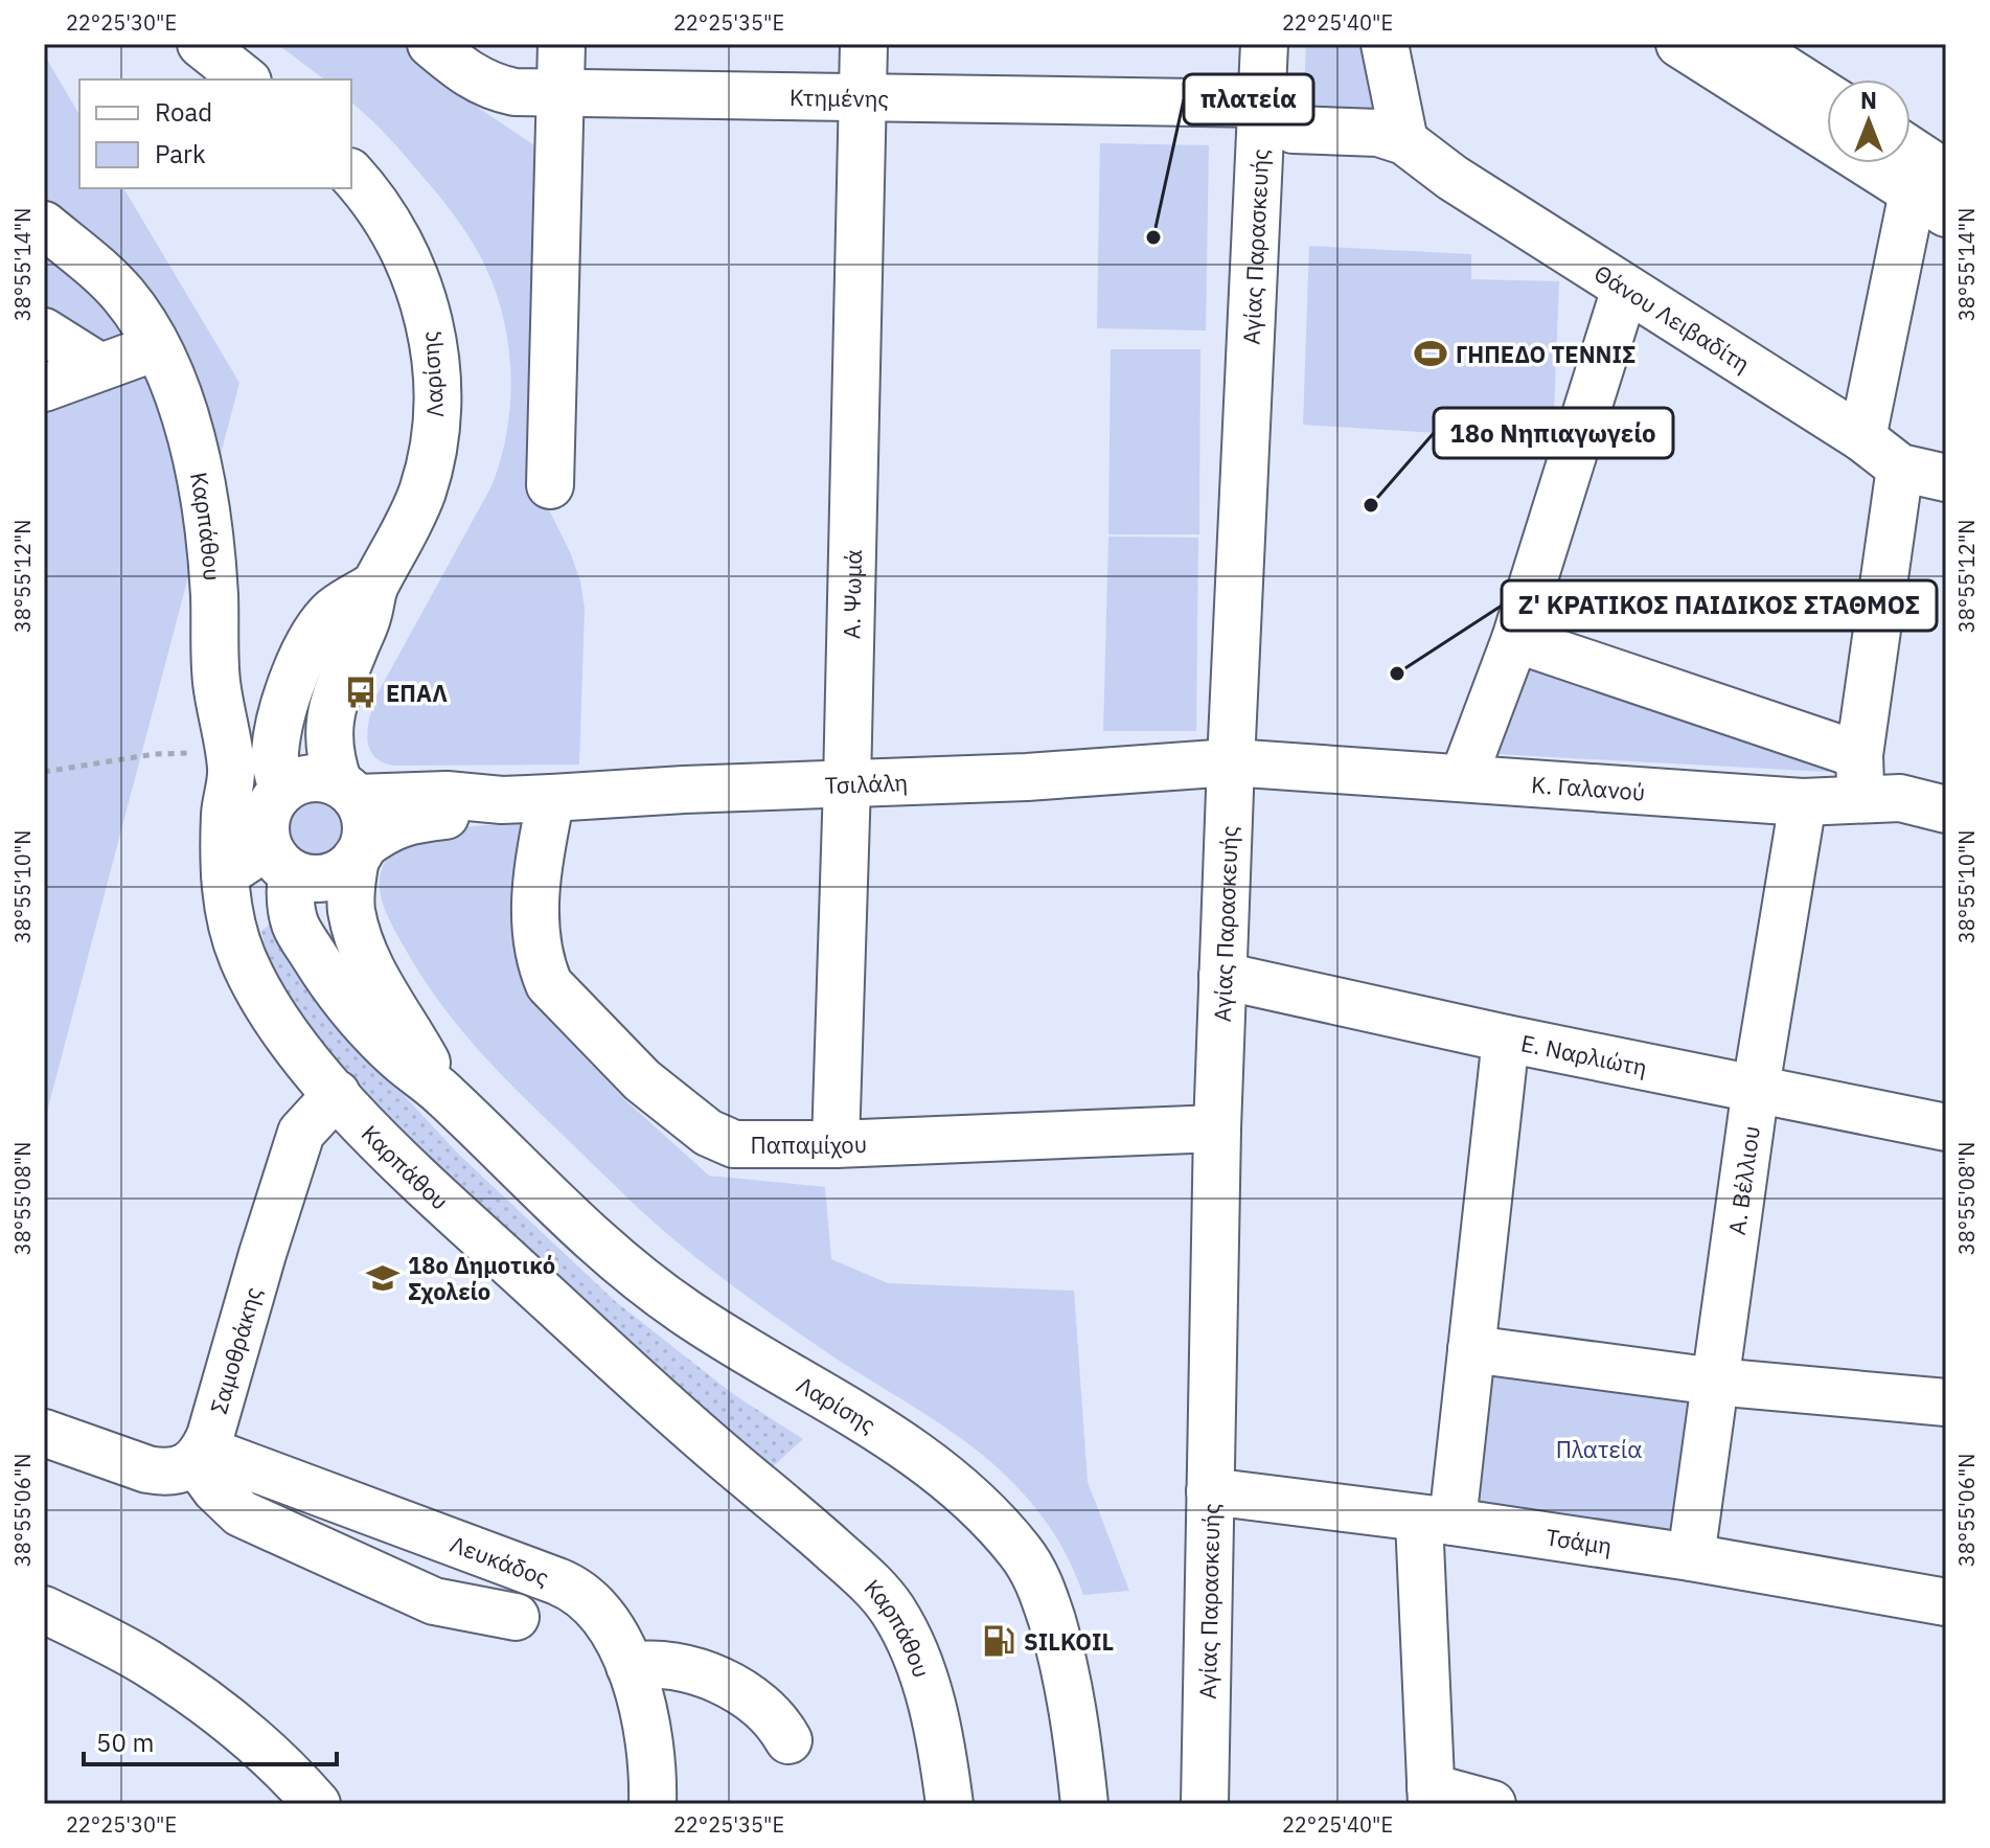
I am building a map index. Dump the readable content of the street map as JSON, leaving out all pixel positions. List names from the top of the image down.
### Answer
{
  "streets": {
    "street": [
      "Κτημένης",
      "Αγίας Παρασκευής",
      "Θάνου Λειβαδίτη",
      "Λαρίσης",
      "Καρπάθου",
      "Α. Ψωμά",
      "Τσιλάλη",
      "Κ. Γαλανού",
      "Ε. Ναρλιώτη",
      "Παπαμίχου",
      "Α. Βέλλιου",
      "Σαμοθράκης",
      "Τσάμη",
      "Λευκάδος"
    ]
  },
  "crossings": [
    ["Κτημένης", "Αγίας Παρασκευής"],
    ["Κτημένης", "Θάνου Λειβαδίτη"],
    ["Κτημένης", "Α. Ψωμά"],
    ["Αγίας Παρασκευής", "Θάνου Λειβαδίτη"],
    ["Αγίας Παρασκευής", "Τσιλάλη"],
    ["Αγίας Παρασκευής", "Κ. Γαλανού"],
    ["Αγίας Παρασκευής", "Ε. Ναρλιώτη"],
    ["Αγίας Παρασκευής", "Παπαμίχου"],
    ["Αγίας Παρασκευής", "Τσάμη"],
    ["Καρπάθου", "Σαμοθράκης"],
    ["Α. Ψωμά", "Τσιλάλη"],
    ["Α. Ψωμά", "Παπαμίχου"],
    ["Τσιλάλη", "Κ. Γαλανού"],
    ["Τσιλάλη", "Παπαμίχου"],
    ["Κ. Γαλανού", "Α. Βέλλιου"],
    ["Ε. Ναρλιώτη", "Α. Βέλλιου"],
    ["Α. Βέλλιου", "Τσάμη"],
    ["Σαμοθράκης", "Λευκάδος"]
  ],
  "parks": ["Πλατεία"],
  "places": {
    "other": ["πλατεία", "18ο Νηπιαγωγείο", "Ζ' ΚΡΑΤΙΚΟΣ ΠΑΙΔΙΚΟΣ ΣΤΑΘΜΟΣ"],
    "sports": ["ΓΗΠΕΔΟ ΤΕΝΝΙΣ"],
    "bus stop": ["ΕΠΑΛ"],
    "school or university": ["18ο Δημοτικό Σχολείο"],
    "fuel station": ["SILKOIL"]
  },
  "legend": ["Road", "Park"],
  "scale_bar": "50 m",
  "north": "top",
  "coordinates": [
    "22°25'30\"E",
    "22°25'35\"E",
    "22°25'40\"E",
    "38°55'14\"N",
    "38°55'12\"N",
    "38°55'10\"N",
    "38°55'08\"N",
    "38°55'06\"N"
  ]
}
